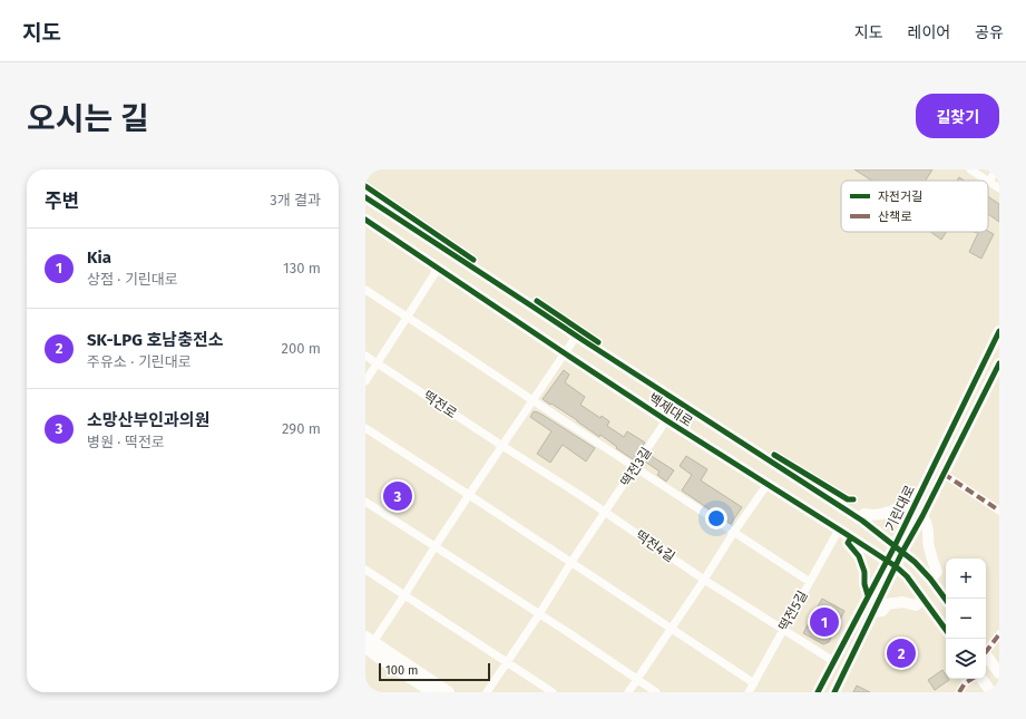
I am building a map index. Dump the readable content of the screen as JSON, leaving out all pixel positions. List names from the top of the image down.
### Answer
{
  "streets": {
    "street": [
      "떡전로",
      "백제대로",
      "떡전3길",
      "기린대로",
      "떡전4길",
      "떡전5길"
    ]
  },
  "crossings": [
    ["떡전로", "떡전3길"],
    ["떡전로", "떡전4길"],
    ["백제대로", "떡전3길"],
    ["백제대로", "기린대로"],
    ["백제대로", "떡전5길"],
    ["떡전3길", "떡전4길"],
    ["기린대로", "떡전4길"],
    ["떡전4길", "떡전5길"]
  ],
  "legend": ["자전거길", "산책로"],
  "scale_bar": "100 m",
  "page": {
    "header": "지도",
    "nav": ["지도", "레이어", "공유"],
    "title": "오시는 길",
    "buttons": "길찾기",
    "heading": ["주변", "3개 결과"],
    "list": [
      {
        "mark": "1",
        "name": "Kia",
        "note": "상점 · 기린대로",
        "value": "130 m"
      },
      {
        "mark": "2",
        "name": "SK-LPG 호남충전소",
        "note": "주유소 · 기린대로",
        "value": "200 m"
      },
      {
        "mark": "3",
        "name": "소망산부인과의원",
        "note": "병원 · 떡전로",
        "value": "290 m"
      }
    ],
    "pins": ["3", "1", "2"],
    "map_buttons": ["+", "−"],
    "scale": "100 m"
  }
}
